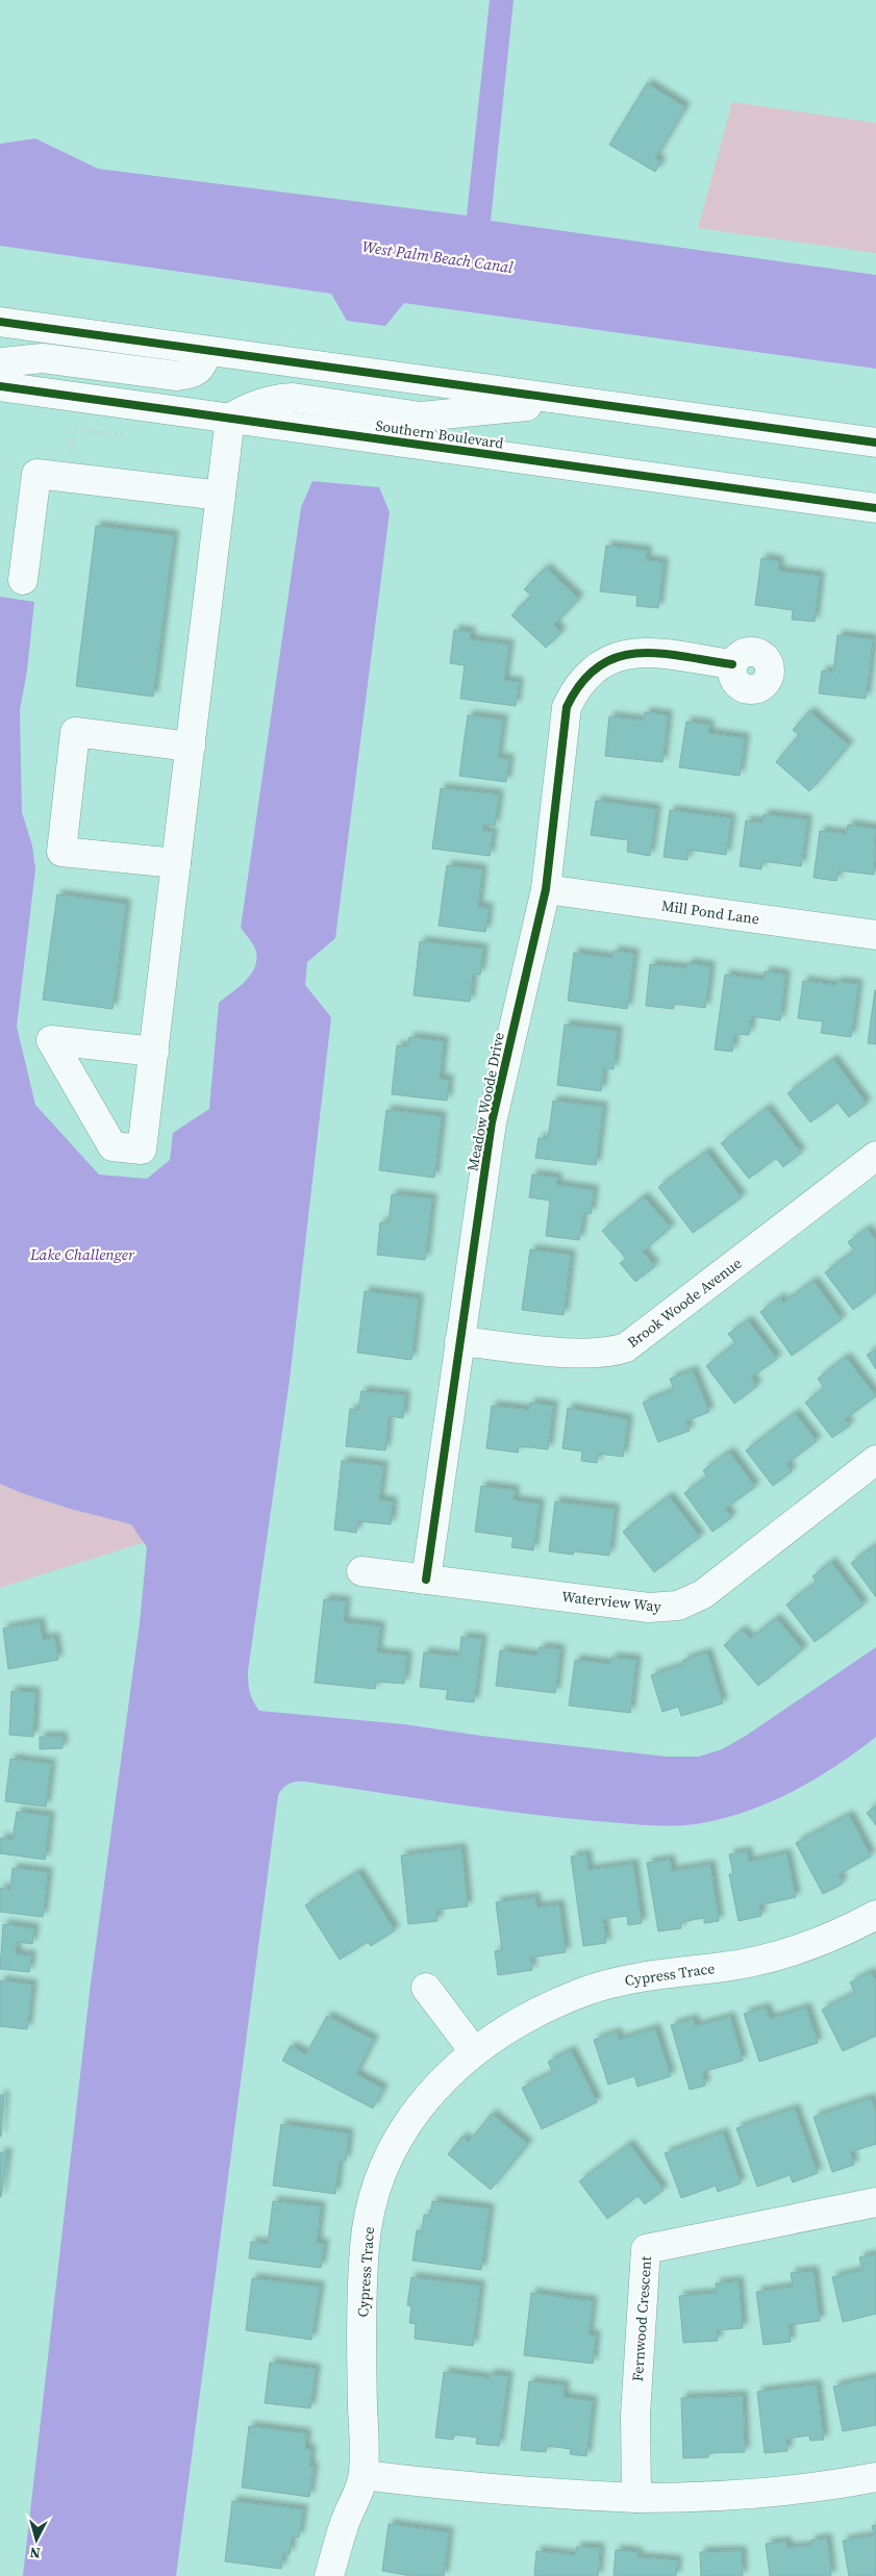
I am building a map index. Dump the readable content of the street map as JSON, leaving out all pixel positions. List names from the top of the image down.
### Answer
{
  "streets": {
    "main road": [
      "Southern Boulevard",
      "Mill Pond Lane",
      "Meadow Woode Drive",
      "Brook Woode Avenue",
      "Waterview Way",
      "Cypress Trace",
      "Fernwood Crescent"
    ]
  },
  "crossings": [
    ["Mill Pond Lane", "Meadow Woode Drive"],
    ["Meadow Woode Drive", "Brook Woode Avenue"],
    ["Meadow Woode Drive", "Waterview Way"]
  ],
  "water": ["West Palm Beach Canal", "Lake Challenger"],
  "north": "bottom"
}
